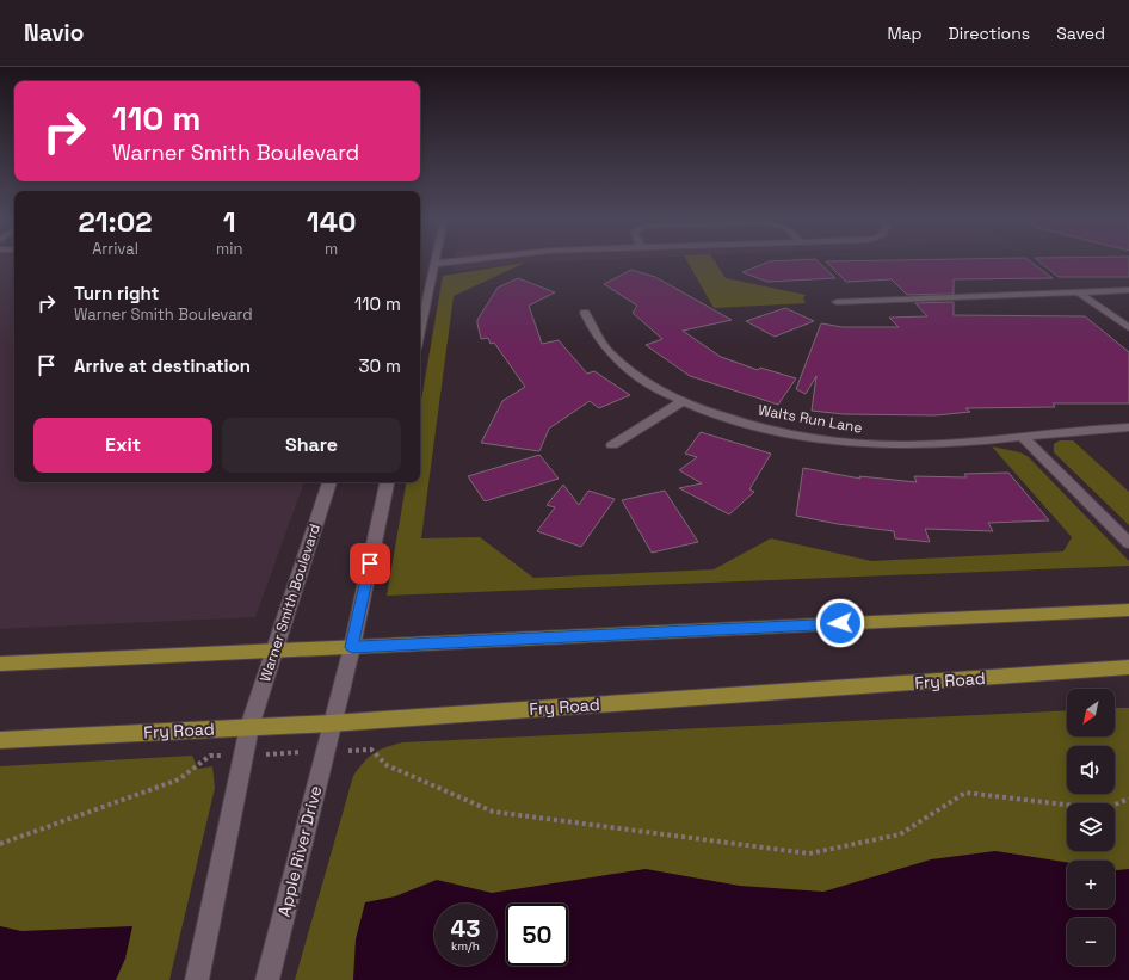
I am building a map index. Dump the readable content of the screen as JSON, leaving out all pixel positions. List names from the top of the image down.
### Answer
{
  "streets": {
    "main road": ["Fry Road"],
    "street": ["Walts Run Lane", "Warner Smith Boulevard", "Apple River Drive"]
  },
  "crossings": [
    ["Warner Smith Boulevard", "Fry Road"],
    ["Fry Road", "Apple River Drive"]
  ],
  "north": "bottom left",
  "page": {
    "header": "Navio",
    "nav": ["Map", "Directions", "Saved"],
    "turn": ["110 m", "Warner Smith Boulevard"],
    "eta": [
      "21:02",
      "Arrival",
      "1",
      "min",
      "140",
      "m"
    ],
    "list": [
      {
        "name": "Turn right",
        "note": "Warner Smith Boulevard",
        "value": "110 m"
      },
      {
        "name": "Arrive at destination",
        "value": "30 m"
      }
    ],
    "buttons": ["Exit", "Share"],
    "map_buttons": ["+", "−"],
    "speed": "43 km/h",
    "limit": "50"
  }
}
